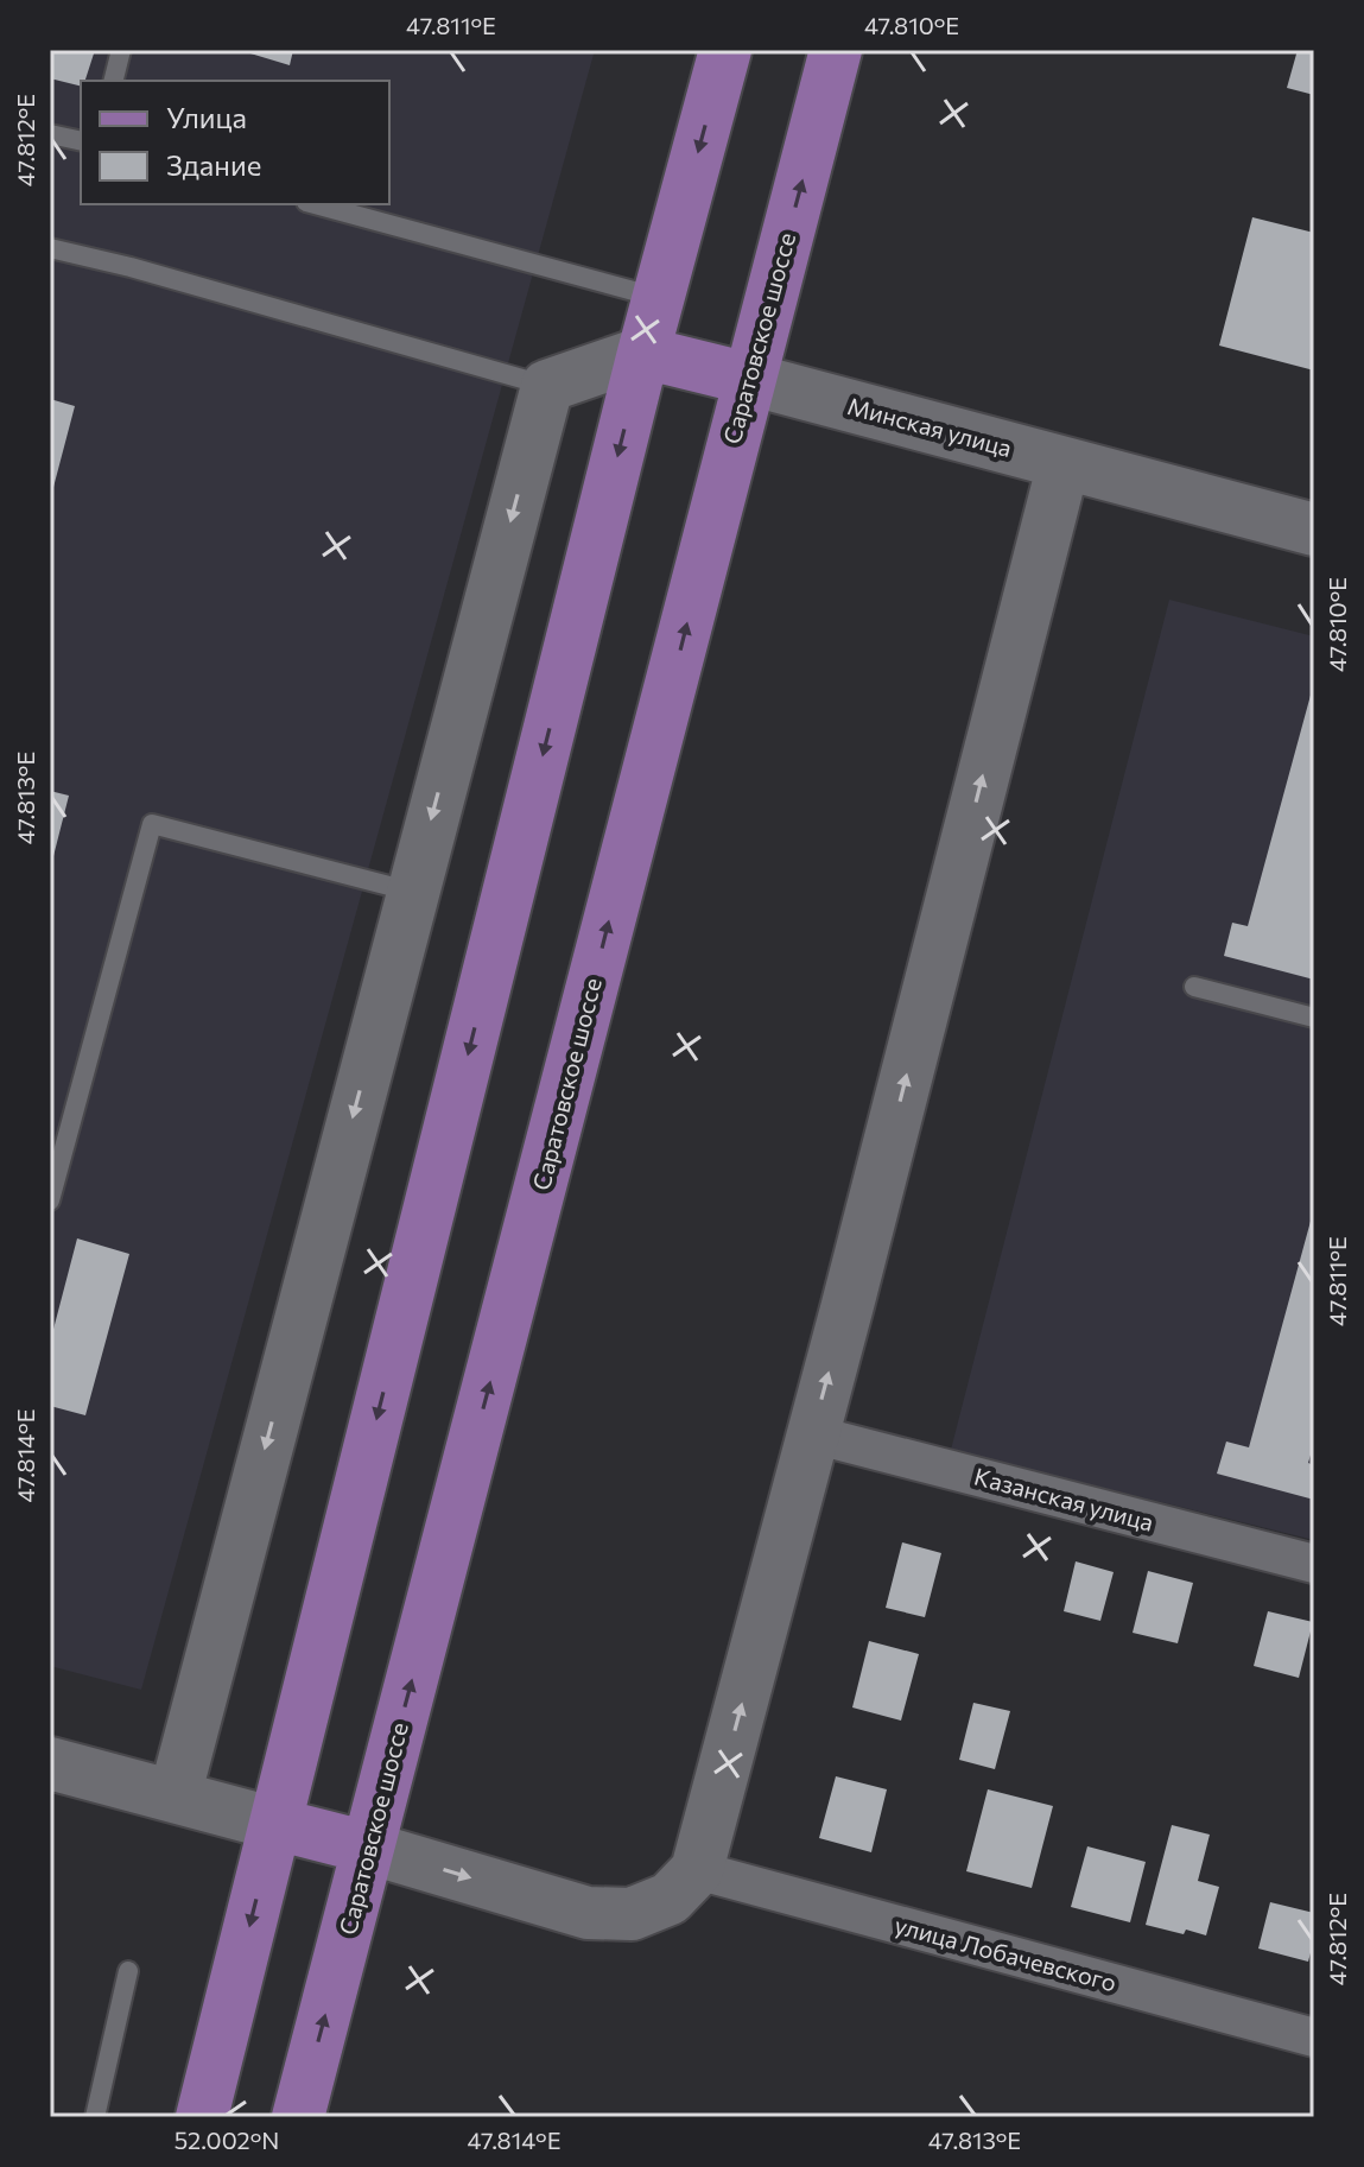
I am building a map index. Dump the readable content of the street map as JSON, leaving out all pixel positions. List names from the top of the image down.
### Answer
{
  "streets": {
    "main road": ["Саратовское шоссе", "Минская улица"],
    "street": ["Казанская улица", "улица Лобачевского"]
  },
  "crossings": [
    ["Саратовское шоссе", "Минская улица"]
  ],
  "legend": ["Улица", "Здание"],
  "coordinates": [
    "47.811°E",
    "47.810°E",
    "47.812°E",
    "47.813°E",
    "47.814°E",
    "52.002°N"
  ]
}
